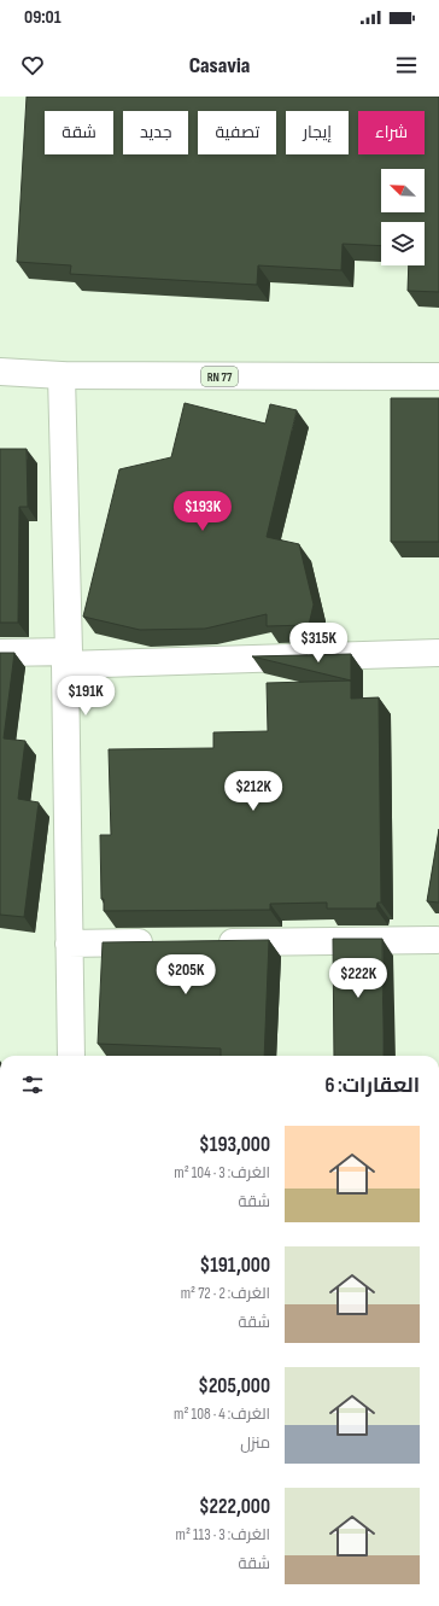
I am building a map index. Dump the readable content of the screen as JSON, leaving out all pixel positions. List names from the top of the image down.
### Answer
{
  "streets": {
    "street": ["RN 77"]
  },
  "north": "top left",
  "page": {
    "status": "09:01",
    "header": "Casavia",
    "chip": [
      "شراء",
      "إيجار",
      "تصفية",
      "جديد",
      "شقة"
    ],
    "price": [
      "$193K",
      "$315K",
      "$191K",
      "$212K",
      "$205K",
      "$222K"
    ],
    "heading": "العقارات: 6",
    "list": [
      {
        "name": "$193,000",
        "note": "الغرف: 3 · 104 m² · شقة"
      },
      {
        "name": "$191,000",
        "note": "الغرف: 2 · 72 m² · شقة"
      },
      {
        "name": "$205,000",
        "note": "الغرف: 4 · 108 m² · منزل"
      },
      {
        "name": "$222,000",
        "note": "الغرف: 3 · 113 m² · شقة"
      }
    ]
  }
}
